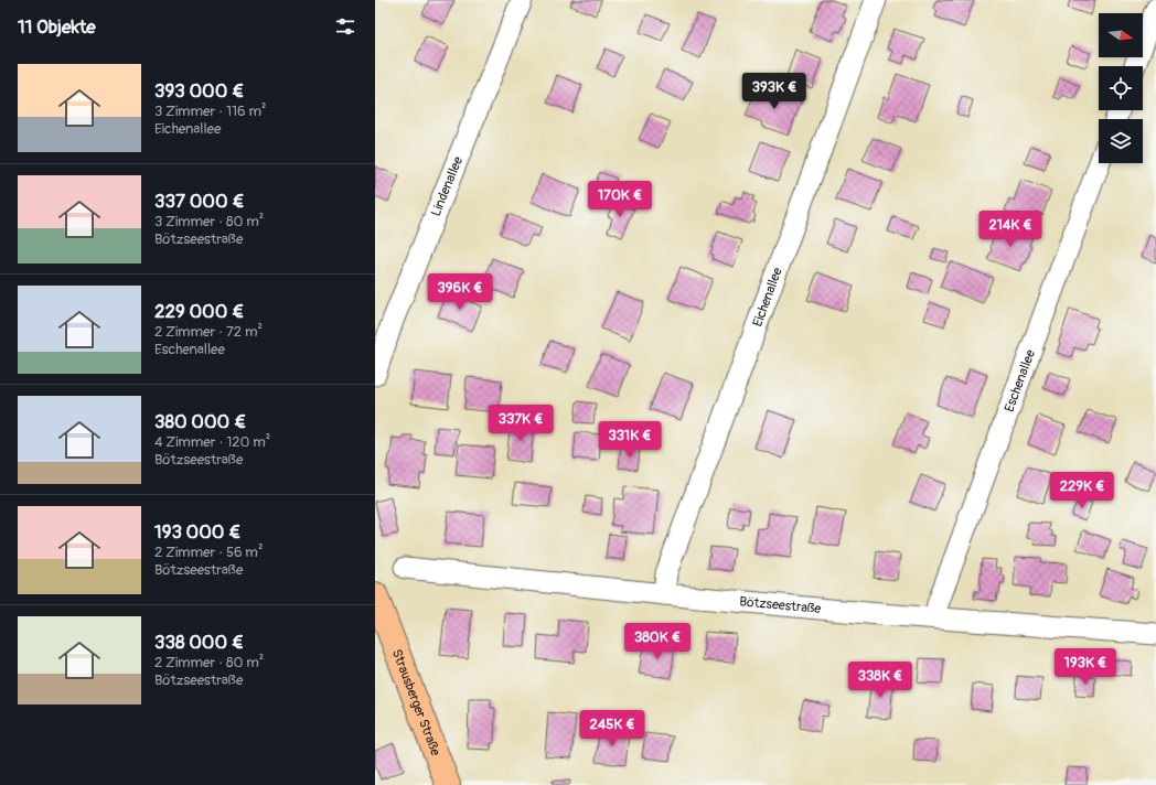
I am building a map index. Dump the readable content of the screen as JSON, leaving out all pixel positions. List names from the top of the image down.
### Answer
{
  "streets": {
    "main road": ["Strausberger Straße"],
    "street": [
      "Lindenallee",
      "Eichenallee",
      "Eschenallee",
      "Bötzseestraße"
    ]
  },
  "crossings": [
    ["Eichenallee", "Bötzseestraße"],
    ["Eschenallee", "Bötzseestraße"]
  ],
  "north": "right",
  "page": {
    "heading": "11 Objekte",
    "list": [
      {
        "name": "393 000 €",
        "note": "3 Zimmer · 116 m² · Eichenallee"
      },
      {
        "name": "337 000 €",
        "note": "3 Zimmer · 80 m² · Bötzseestraße"
      },
      {
        "name": "229 000 €",
        "note": "2 Zimmer · 72 m² · Eschenallee"
      },
      {
        "name": "380 000 €",
        "note": "4 Zimmer · 120 m² · Bötzseestraße"
      },
      {
        "name": "193 000 €",
        "note": "2 Zimmer · 56 m² · Bötzseestraße"
      },
      {
        "name": "338 000 €",
        "note": "2 Zimmer · 80 m² · Bötzseestraße"
      }
    ],
    "price": [
      "393K €",
      "170K €",
      "214K €",
      "396K €",
      "337K €",
      "331K €",
      "229K €",
      "380K €",
      "193K €",
      "338K €",
      "245K €"
    ]
  }
}
